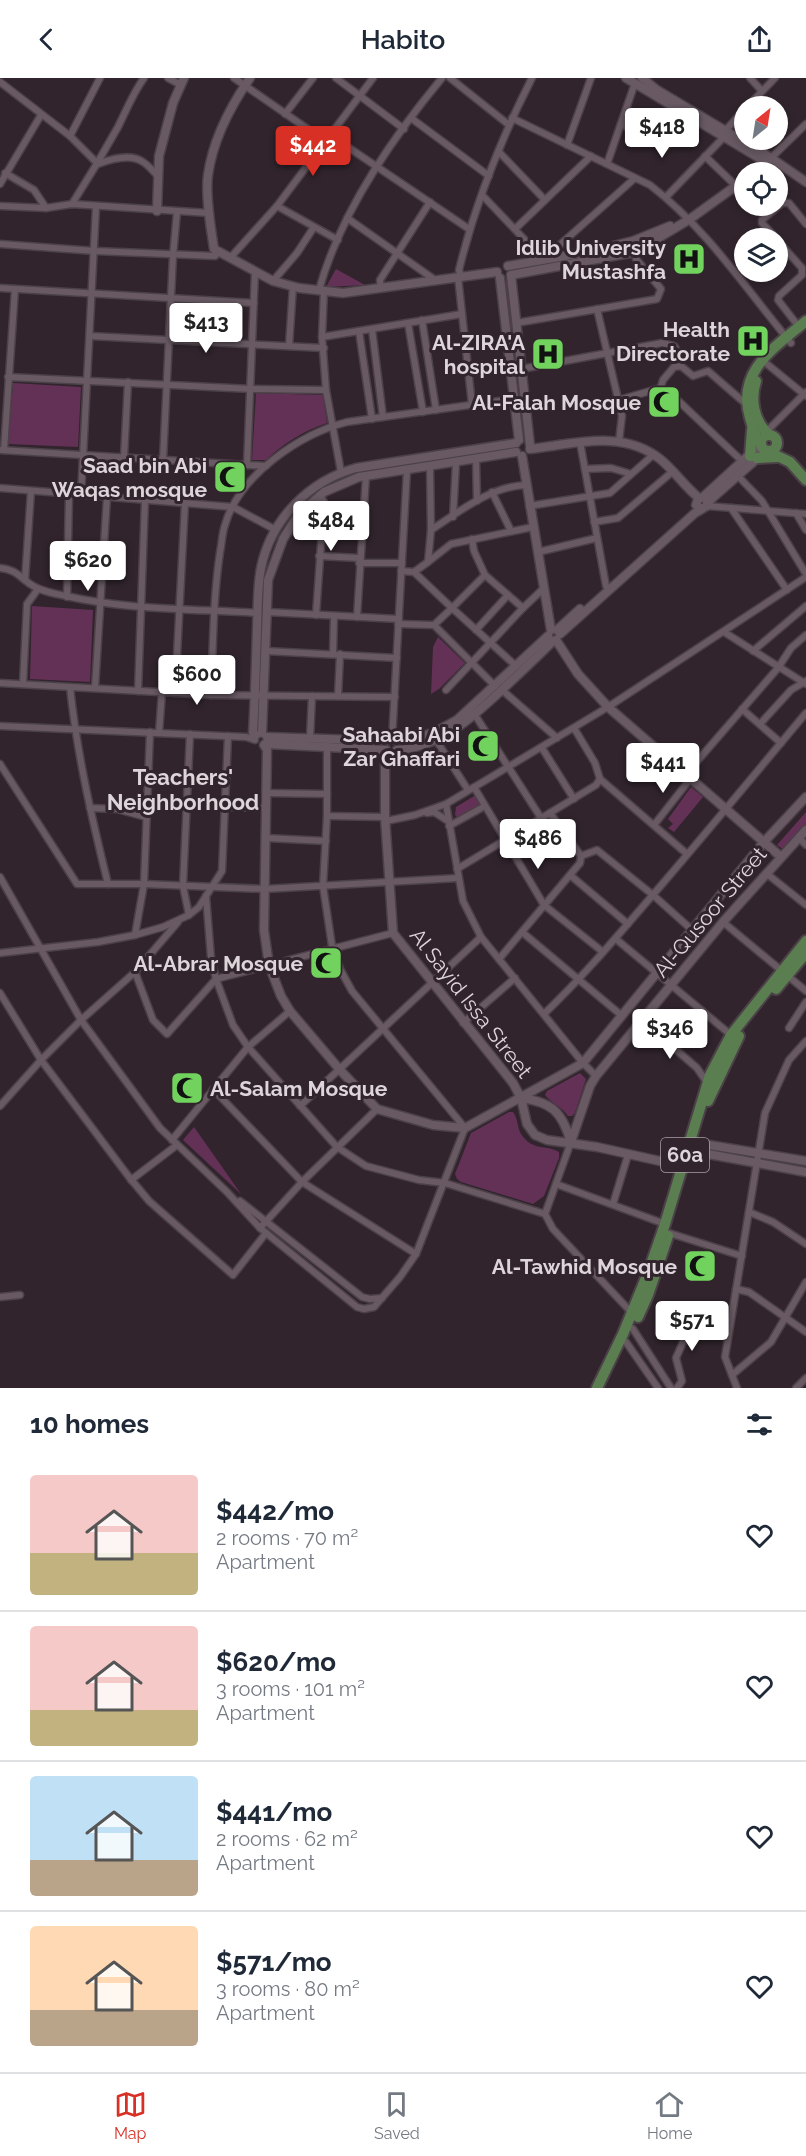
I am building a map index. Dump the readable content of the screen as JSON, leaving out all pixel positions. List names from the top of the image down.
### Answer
{
  "streets": {
    "main road": ["60a"],
    "street": ["Al-Qusoor Street", "Al Sayid Issa Street"]
  },
  "crossings": [
    ["Al-Qusoor Street", "Al Sayid Issa Street"]
  ],
  "districts": ["Teachers' Neighborhood"],
  "places": {
    "hospital": ["Idlib University Mustashfa", "Health Directorate", "Al-ZIRA'A hospital"],
    "mosque": [
      "Al-Falah Mosque",
      "Saad bin Abi Waqas mosque",
      "Sahaabi Abi Zar Ghaffari",
      "Al-Abrar Mosque",
      "Al-Salam Mosque",
      "Al-Tawhid Mosque"
    ]
  },
  "north": "top right",
  "page": {
    "header": "Habito",
    "price": [
      "$418",
      "$442",
      "$413",
      "$484",
      "$620",
      "$600",
      "$441",
      "$486",
      "$346",
      "$571"
    ],
    "heading": "10 homes",
    "list": [
      {
        "name": "$442/mo",
        "note": "2 rooms · 70 m² · Apartment"
      },
      {
        "name": "$620/mo",
        "note": "3 rooms · 101 m² · Apartment"
      },
      {
        "name": "$441/mo",
        "note": "2 rooms · 62 m² · Apartment"
      },
      {
        "name": "$571/mo",
        "note": "3 rooms · 80 m² · Apartment"
      }
    ],
    "tabs": ["Map", "Saved", "Home"]
  }
}
